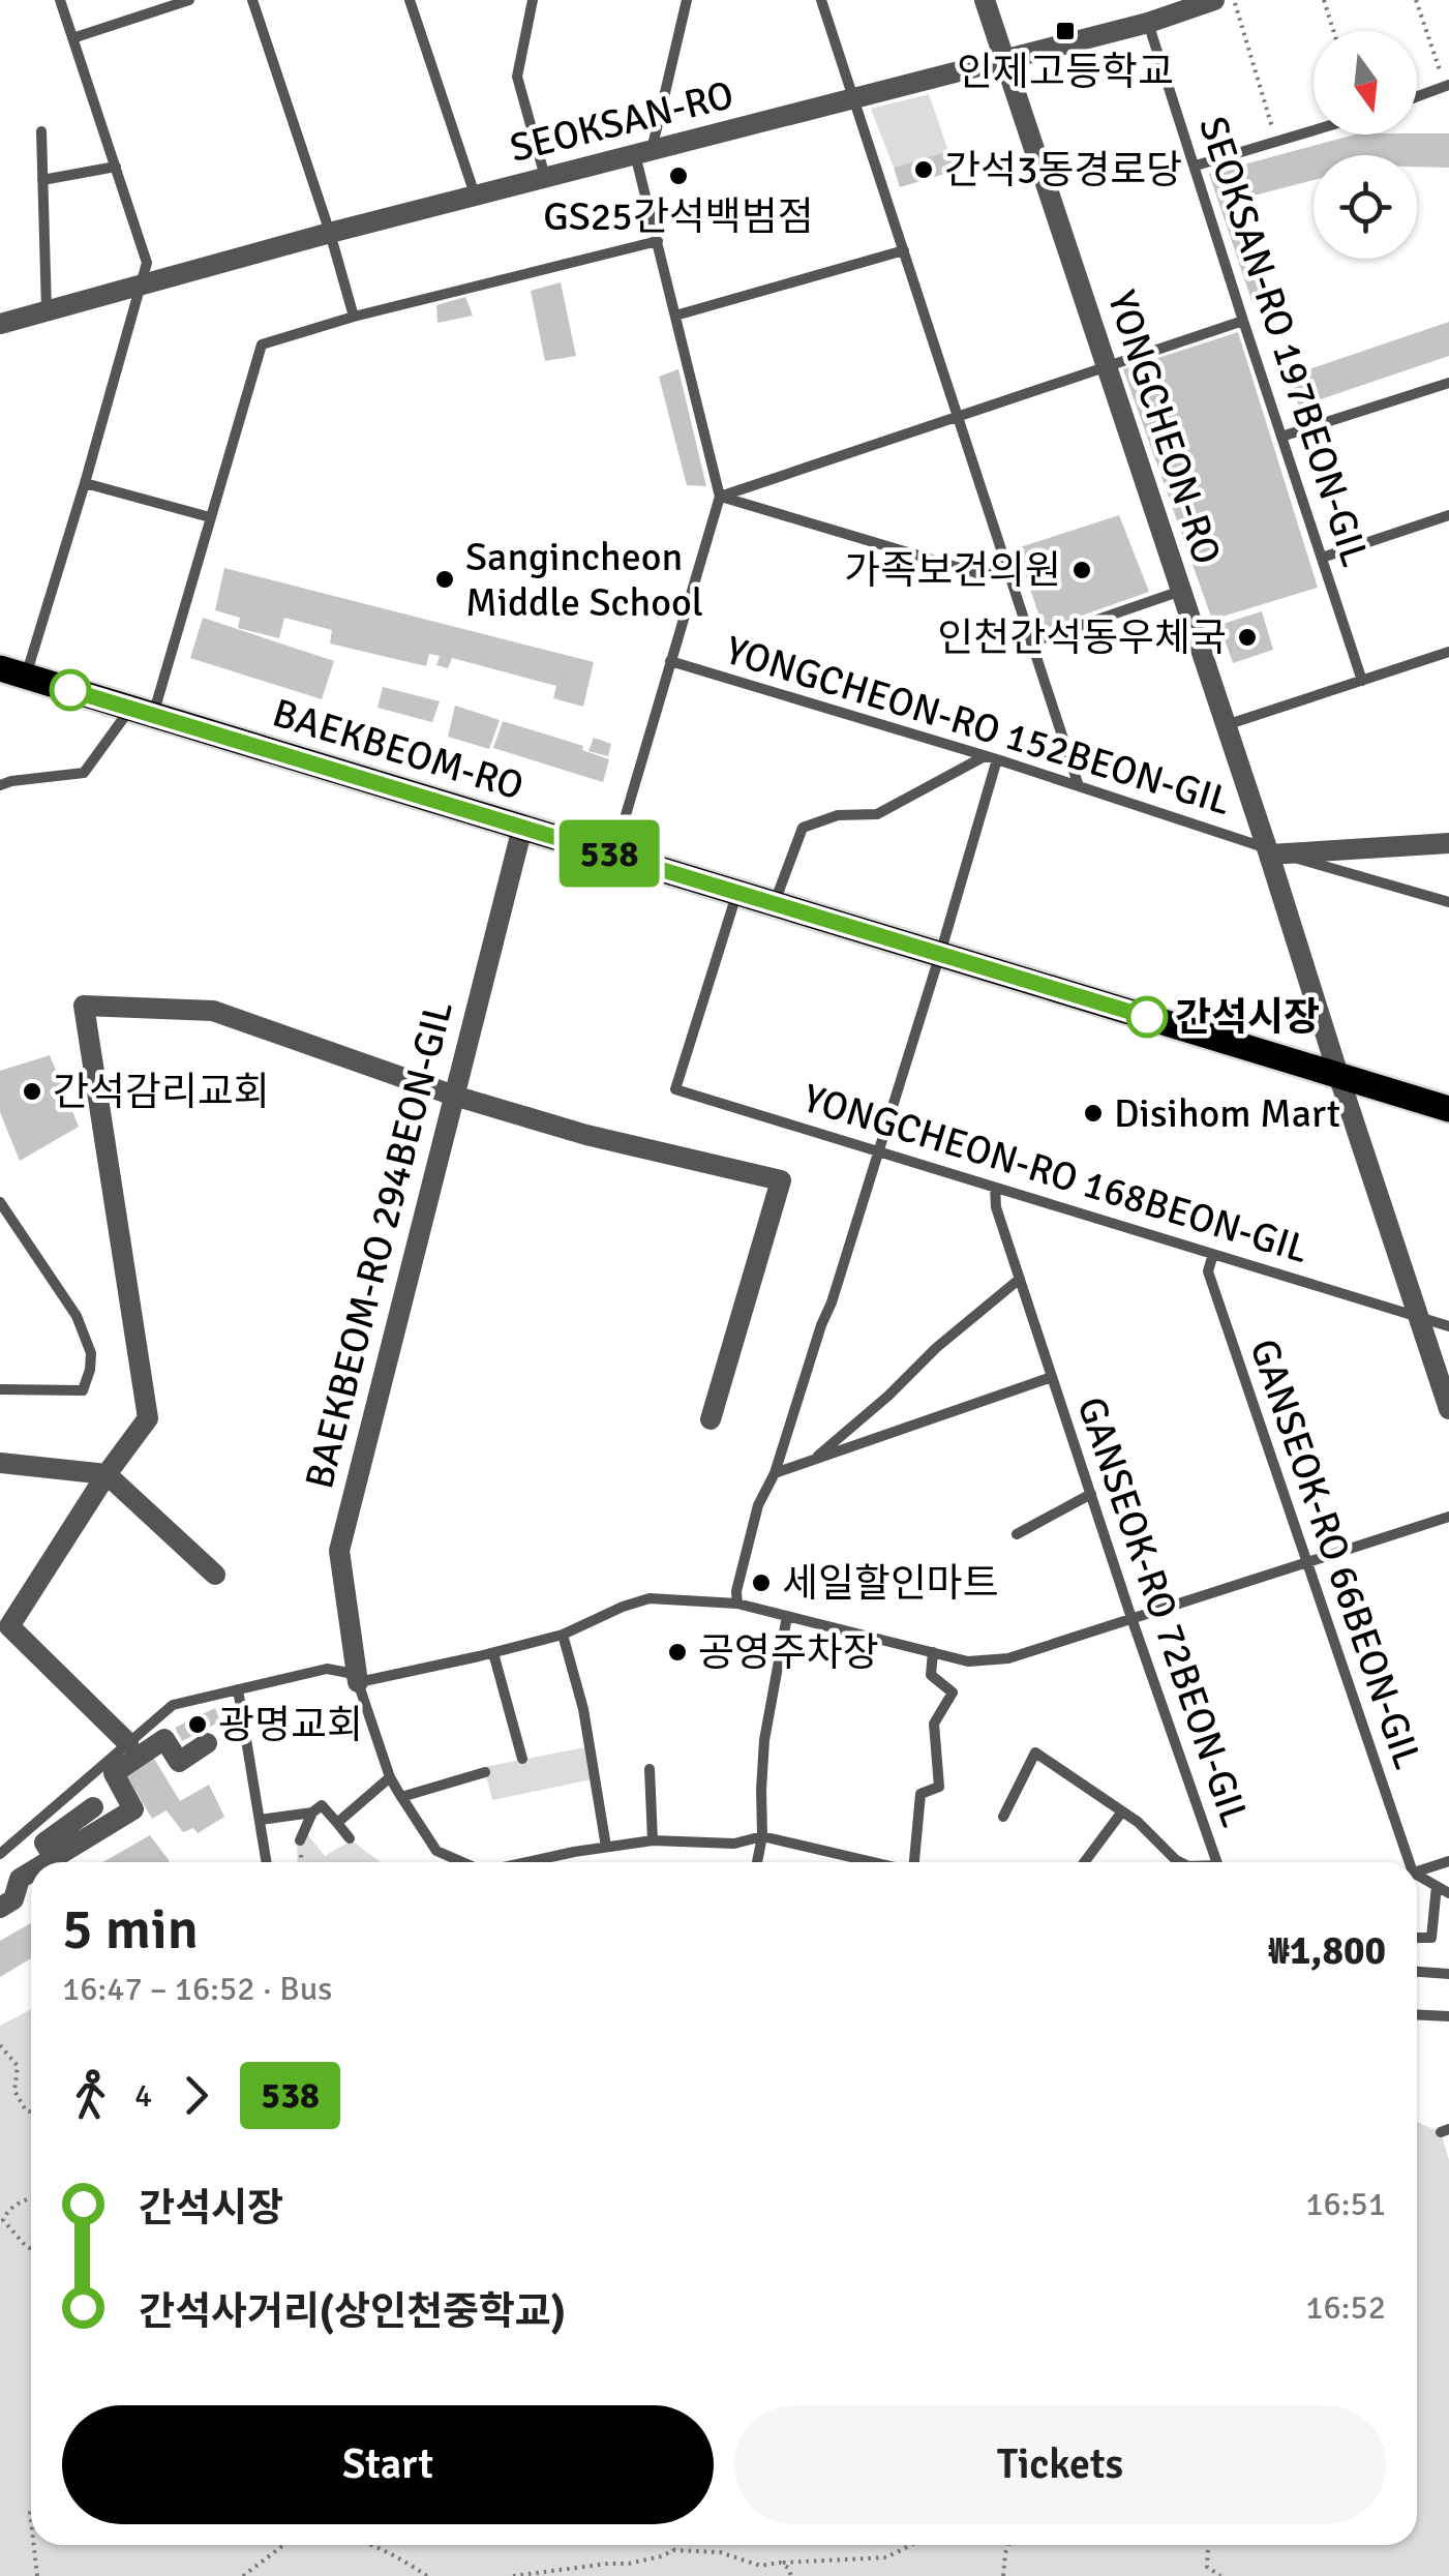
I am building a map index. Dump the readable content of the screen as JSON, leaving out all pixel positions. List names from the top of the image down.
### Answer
{
  "streets": {
    "main road": ["BAEKBEOM-RO"],
    "street": ["SEOKSAN-RO", "YONGCHEON-RO", "BAEKBEOM-RO 294BEON-GIL"],
    "lane": [
      "SEOKSAN-RO 197BEON-GIL",
      "YONGCHEON-RO 152BEON-GIL",
      "YONGCHEON-RO 168BEON-GIL",
      "GANSEOK-RO 66BEON-GIL",
      "GANSEOK-RO 72BEON-GIL"
    ]
  },
  "crossings": [
    ["SEOKSAN-RO", "SEOKSAN-RO 197BEON-GIL"],
    ["SEOKSAN-RO", "YONGCHEON-RO"],
    ["YONGCHEON-RO", "YONGCHEON-RO 152BEON-GIL"],
    ["YONGCHEON-RO", "BAEKBEOM-RO"],
    ["YONGCHEON-RO", "YONGCHEON-RO 168BEON-GIL"],
    ["BAEKBEOM-RO", "YONGCHEON-RO 168BEON-GIL"],
    ["BAEKBEOM-RO", "BAEKBEOM-RO 294BEON-GIL"],
    ["YONGCHEON-RO 168BEON-GIL", "GANSEOK-RO 66BEON-GIL"],
    ["YONGCHEON-RO 168BEON-GIL", "GANSEOK-RO 72BEON-GIL"]
  ],
  "places": {
    "transit": ["인제고등학교"],
    "other": [
      "간석3동경로당",
      "GS25간석백범점",
      "가족보건의원",
      "Sangincheon Middle School",
      "인천간석동우체국",
      "간석시장",
      "간석감리교회",
      "Disihom Mart",
      "세일할인마트",
      "공영주차장",
      "광명교회"
    ]
  },
  "lines": ["bus line 538"],
  "north": "bottom",
  "page": {
    "on_map": "538",
    "heading": ["5 min", "16:47 – 16:52 · Bus", "₩1,800"],
    "legs": ["4", "538"],
    "list": [
      {
        "name": "간석시장",
        "value": "16:51"
      },
      {
        "name": "간석사거리(상인천중학교)",
        "value": "16:52"
      }
    ],
    "buttons": ["Start", "Tickets"]
  }
}
